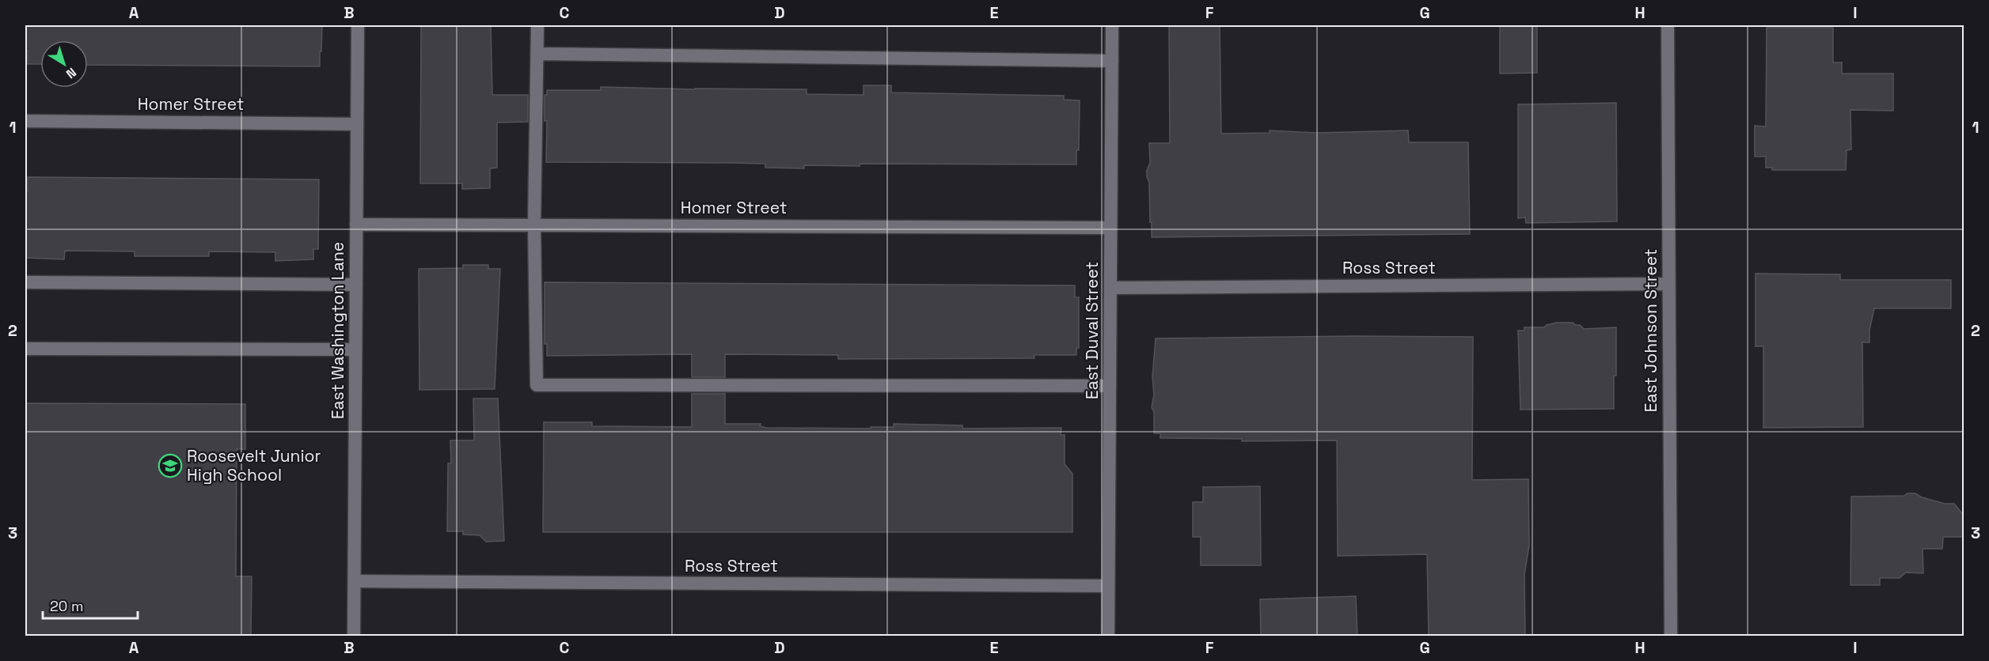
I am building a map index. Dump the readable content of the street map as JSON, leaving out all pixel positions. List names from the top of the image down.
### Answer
{
  "streets": {
    "street": [
      "Homer Street",
      "Ross Street",
      "East Washington Lane",
      "East Duval Street",
      "East Johnson Street"
    ]
  },
  "crossings": [
    ["Homer Street", "East Washington Lane"],
    ["Homer Street", "East Duval Street"],
    ["Ross Street", "East Washington Lane"],
    ["Ross Street", "East Duval Street"],
    ["Ross Street", "East Johnson Street"]
  ],
  "places": {
    "school or university": ["Roosevelt Junior High School"]
  },
  "scale_bar": "20 m",
  "north": "bottom right",
  "grid": {
    "columns": [
      "A",
      "B",
      "C",
      "D",
      "E",
      "F",
      "G",
      "H",
      "I"
    ],
    "rows": ["1", "2", "3"]
  }
}
